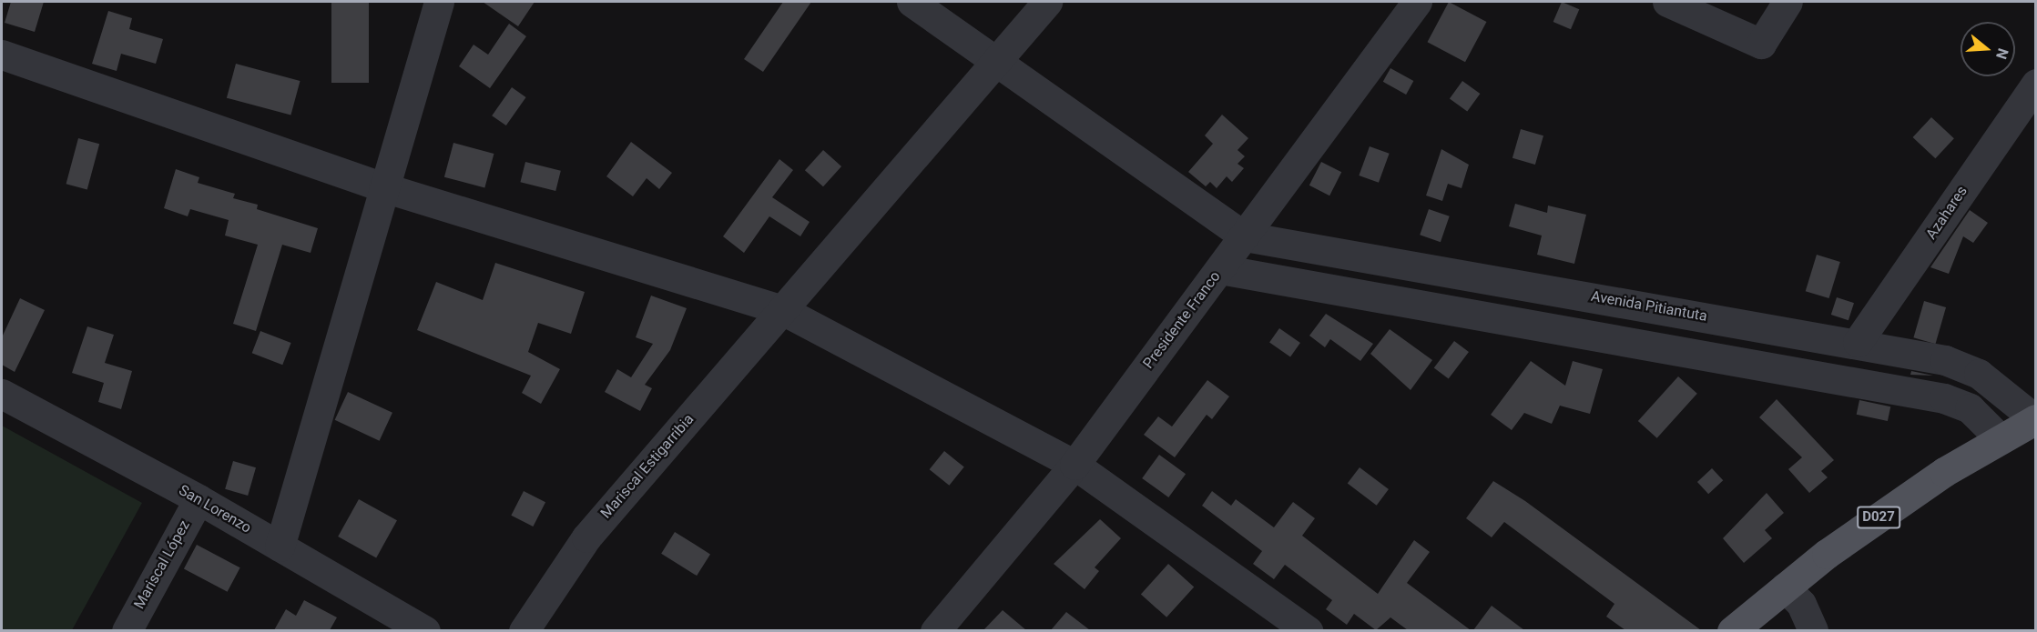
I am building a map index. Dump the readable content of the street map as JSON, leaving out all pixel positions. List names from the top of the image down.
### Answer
{
  "streets": {
    "main road": ["D027"],
    "street": [
      "Azahares",
      "Avenida Pitiantuta",
      "Presidente Franco",
      "Mariscal Estigarribia",
      "San Lorenzo",
      "Mariscal López"
    ]
  },
  "crossings": [
    ["Azahares", "Avenida Pitiantuta"],
    ["Avenida Pitiantuta", "Presidente Franco"],
    ["Avenida Pitiantuta", "D027"],
    ["San Lorenzo", "Mariscal López"]
  ],
  "north": "right"
}
